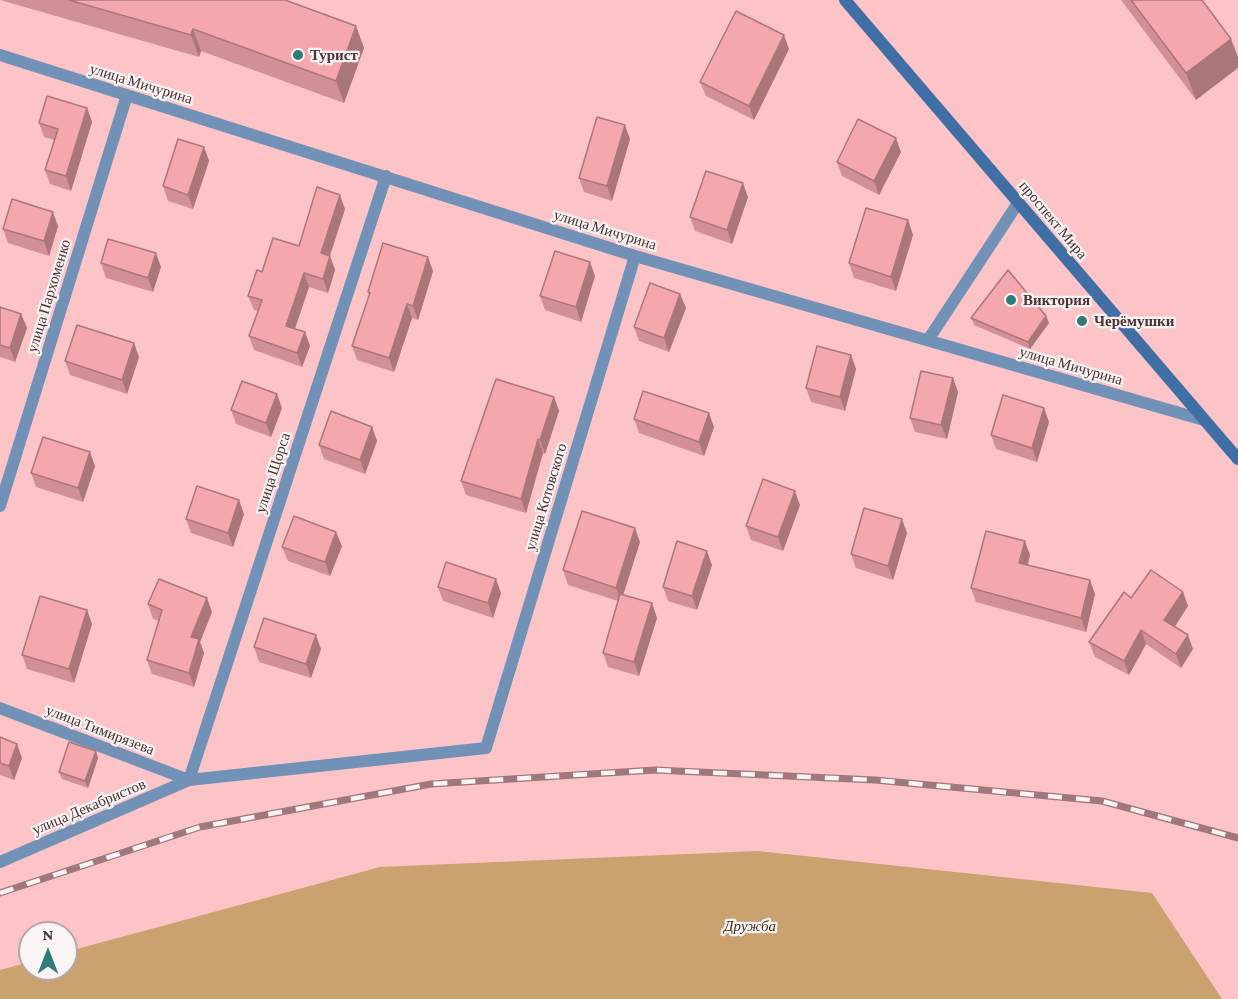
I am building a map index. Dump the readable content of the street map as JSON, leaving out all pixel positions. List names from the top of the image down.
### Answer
{
  "streets": {
    "main road": ["проспект Мира"],
    "street": [
      "улица Мичурина",
      "улица Пархоменко",
      "улица Щорса",
      "улица Котовского",
      "улица Тимирязева",
      "улица Декабристов"
    ]
  },
  "crossings": [
    ["улица Мичурина", "проспект Мира"],
    ["улица Мичурина", "улица Пархоменко"],
    ["улица Мичурина", "улица Щорса"],
    ["улица Мичурина", "улица Котовского"],
    ["улица Щорса", "улица Котовского"],
    ["улица Щорса", "улица Тимирязева"],
    ["улица Щорса", "улица Декабристов"],
    ["улица Котовского", "улица Тимирязева"],
    ["улица Котовского", "улица Декабристов"],
    ["улица Тимирязева", "улица Декабристов"]
  ],
  "parks": ["Дружба"],
  "places": ["Турист", "Виктория", "Черёмушки"],
  "north": "top"
}
